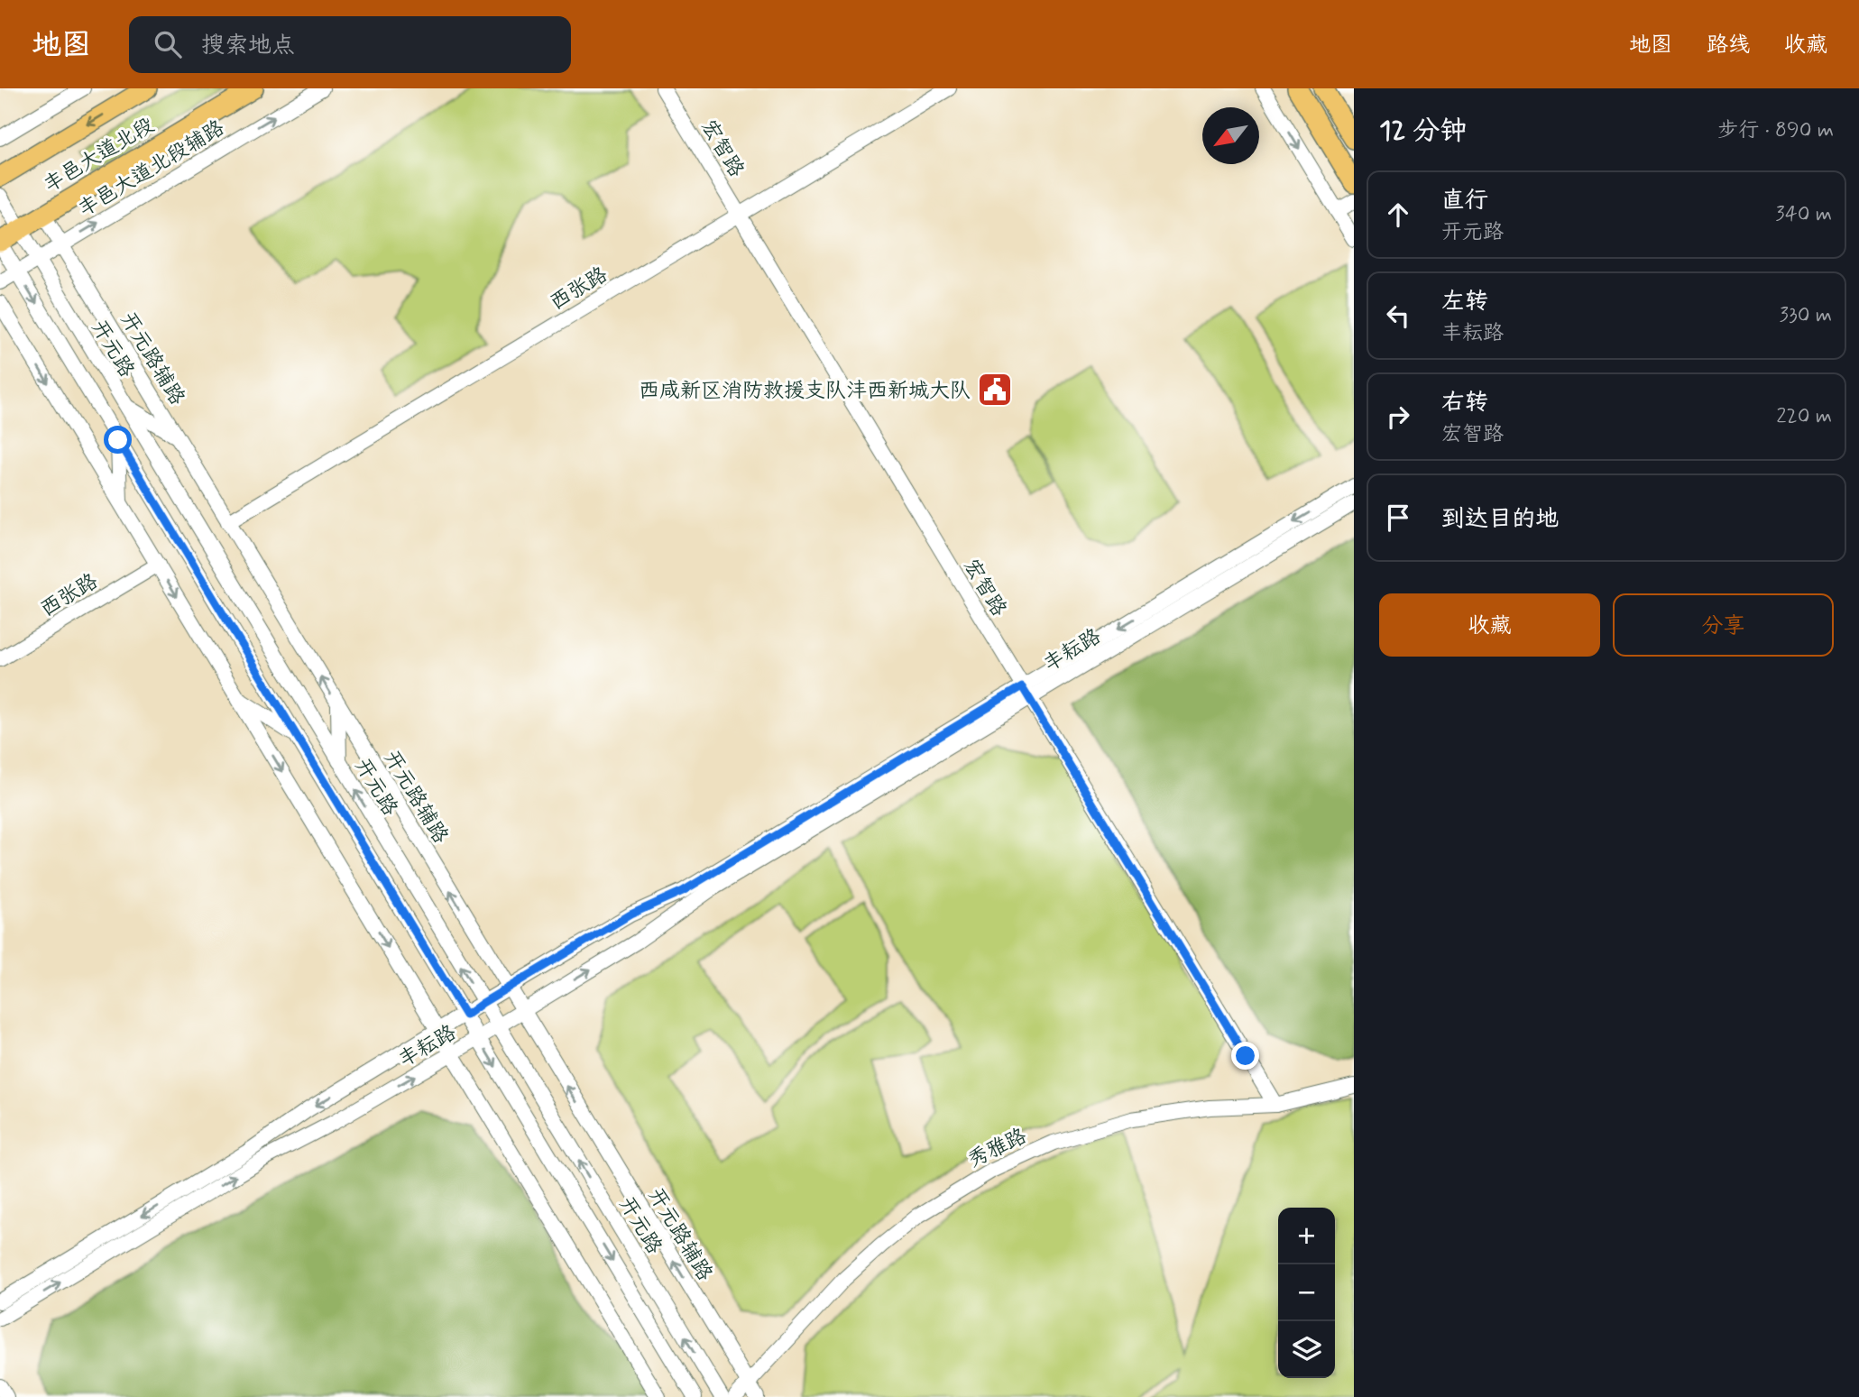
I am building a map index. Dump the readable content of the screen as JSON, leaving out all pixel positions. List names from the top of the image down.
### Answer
{
  "streets": {
    "main road": ["丰邑大道北段"],
    "street": [
      "宏智路",
      "丰邑大道北段辅路",
      "西张路",
      "开元路",
      "开元路辅路",
      "丰耘路",
      "秀雅路"
    ]
  },
  "crossings": [
    ["宏智路", "西张路"],
    ["宏智路", "丰耘路"],
    ["宏智路", "秀雅路"],
    ["丰邑大道北段", "开元路"],
    ["丰邑大道北段", "开元路辅路"],
    ["丰邑大道北段辅路", "开元路"],
    ["丰邑大道北段辅路", "开元路辅路"],
    ["西张路", "开元路辅路"],
    ["开元路", "丰耘路"],
    ["开元路辅路", "丰耘路"],
    ["开元路辅路", "秀雅路"]
  ],
  "places": {
    "public building": ["西咸新区消防救援支队沣西新城大队"]
  },
  "north": "bottom left",
  "page": {
    "header": "地图",
    "search": "搜索地点",
    "nav": ["地图", "路线", "收藏"],
    "heading": ["12 分钟", "步行 · 890 m"],
    "list": [
      ["直行", "开元路", "340 m"],
      ["左转", "丰耘路", "330 m"],
      ["右转", "宏智路", "220 m"],
      "到达目的地"
    ],
    "buttons": ["收藏", "分享"],
    "map_buttons": ["+", "−"]
  }
}
